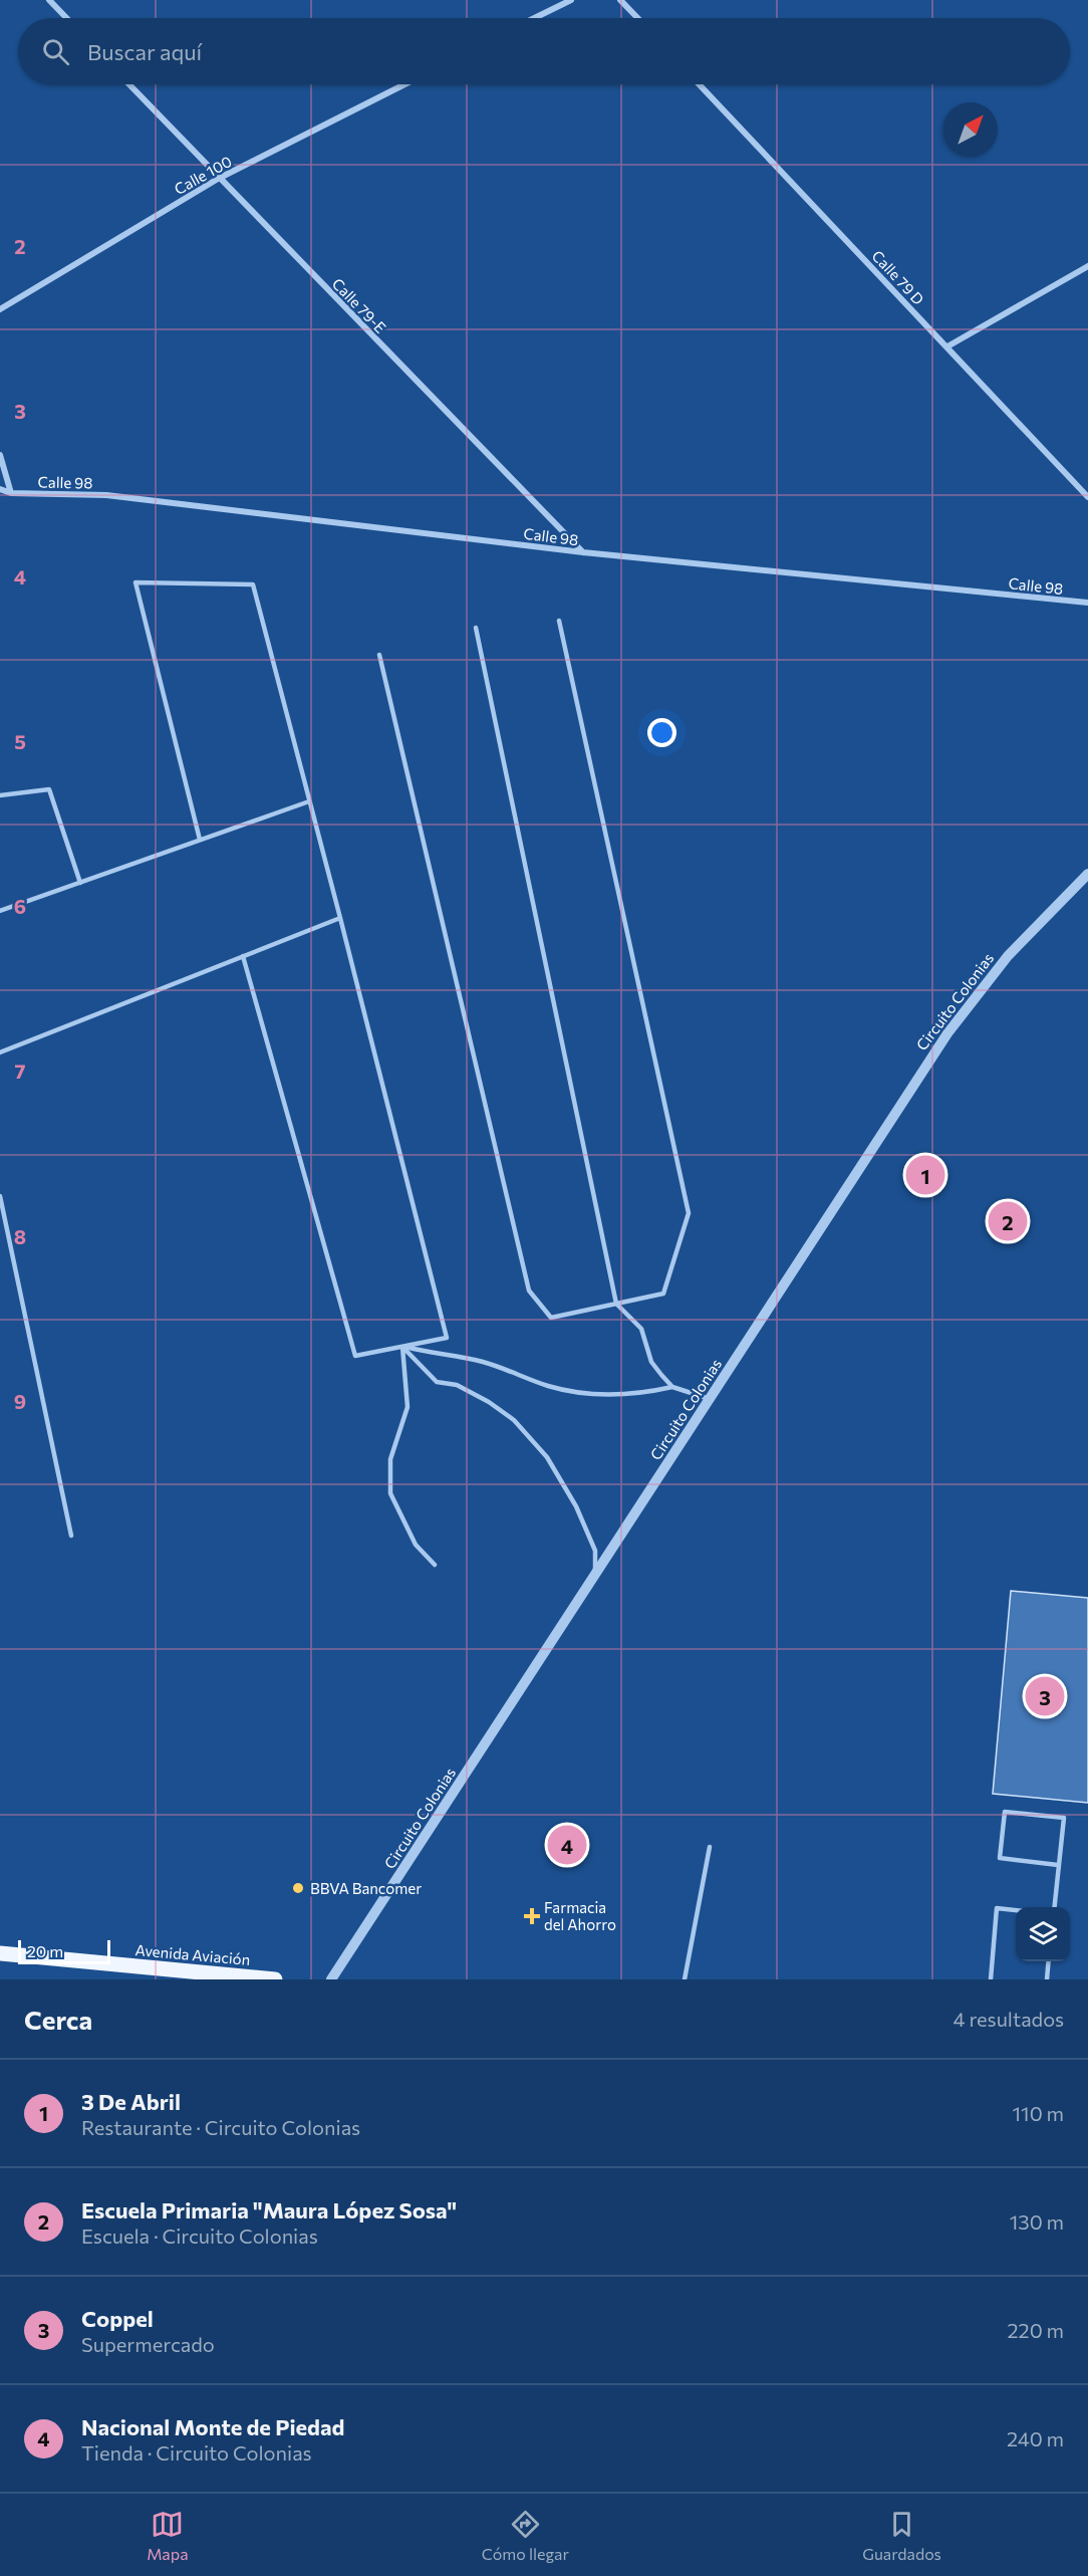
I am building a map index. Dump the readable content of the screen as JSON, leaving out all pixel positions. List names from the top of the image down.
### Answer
{
  "streets": {
    "main road": ["Avenida Aviación"],
    "street": [
      "Calle 100",
      "Calle 79 D",
      "Calle 79-E",
      "Calle 98",
      "Circuito Colonias"
    ]
  },
  "crossings": [
    ["Calle 100", "Calle 79-E"],
    ["Calle 79-E", "Calle 98"]
  ],
  "places": {
    "other": ["BBVA Bancomer"],
    "health": ["Farmacia del Ahorro"]
  },
  "scale_bar": "20 m",
  "north": "top right",
  "page": {
    "search": "Buscar aquí",
    "pins": [
      "1",
      "2",
      "3",
      "4"
    ],
    "scale": "20 m",
    "heading": ["Cerca", "4 resultados"],
    "list": [
      {
        "mark": "1",
        "name": "3 De Abril",
        "note": "Restaurante · Circuito Colonias",
        "value": "110 m"
      },
      {
        "mark": "2",
        "name": "Escuela Primaria \"Maura López Sosa\"",
        "note": "Escuela · Circuito Colonias",
        "value": "130 m"
      },
      {
        "mark": "3",
        "name": "Coppel",
        "note": "Supermercado",
        "value": "220 m"
      },
      {
        "mark": "4",
        "name": "Nacional Monte de Piedad",
        "note": "Tienda · Circuito Colonias",
        "value": "240 m"
      }
    ],
    "nav": ["Mapa", "Cómo llegar", "Guardados"]
  },
  "grid": {
    "rows": [
      "2",
      "3",
      "4",
      "5",
      "6",
      "7",
      "8",
      "9"
    ]
  }
}
